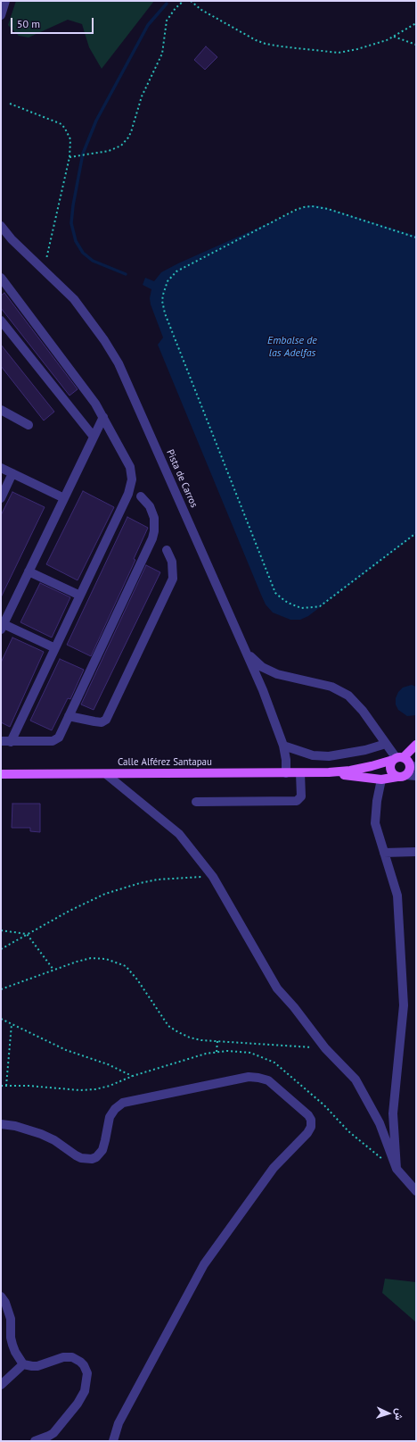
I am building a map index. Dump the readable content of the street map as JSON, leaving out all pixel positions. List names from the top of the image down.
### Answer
{
  "streets": {
    "main road": ["Calle Alférez Santapau"],
    "street": ["Pista de Carros"]
  },
  "crossings": [
    ["Pista de Carros", "Calle Alférez Santapau"]
  ],
  "water": ["Embalse de las Adelfas"],
  "scale_bar": "50 m",
  "north": "right"
}
